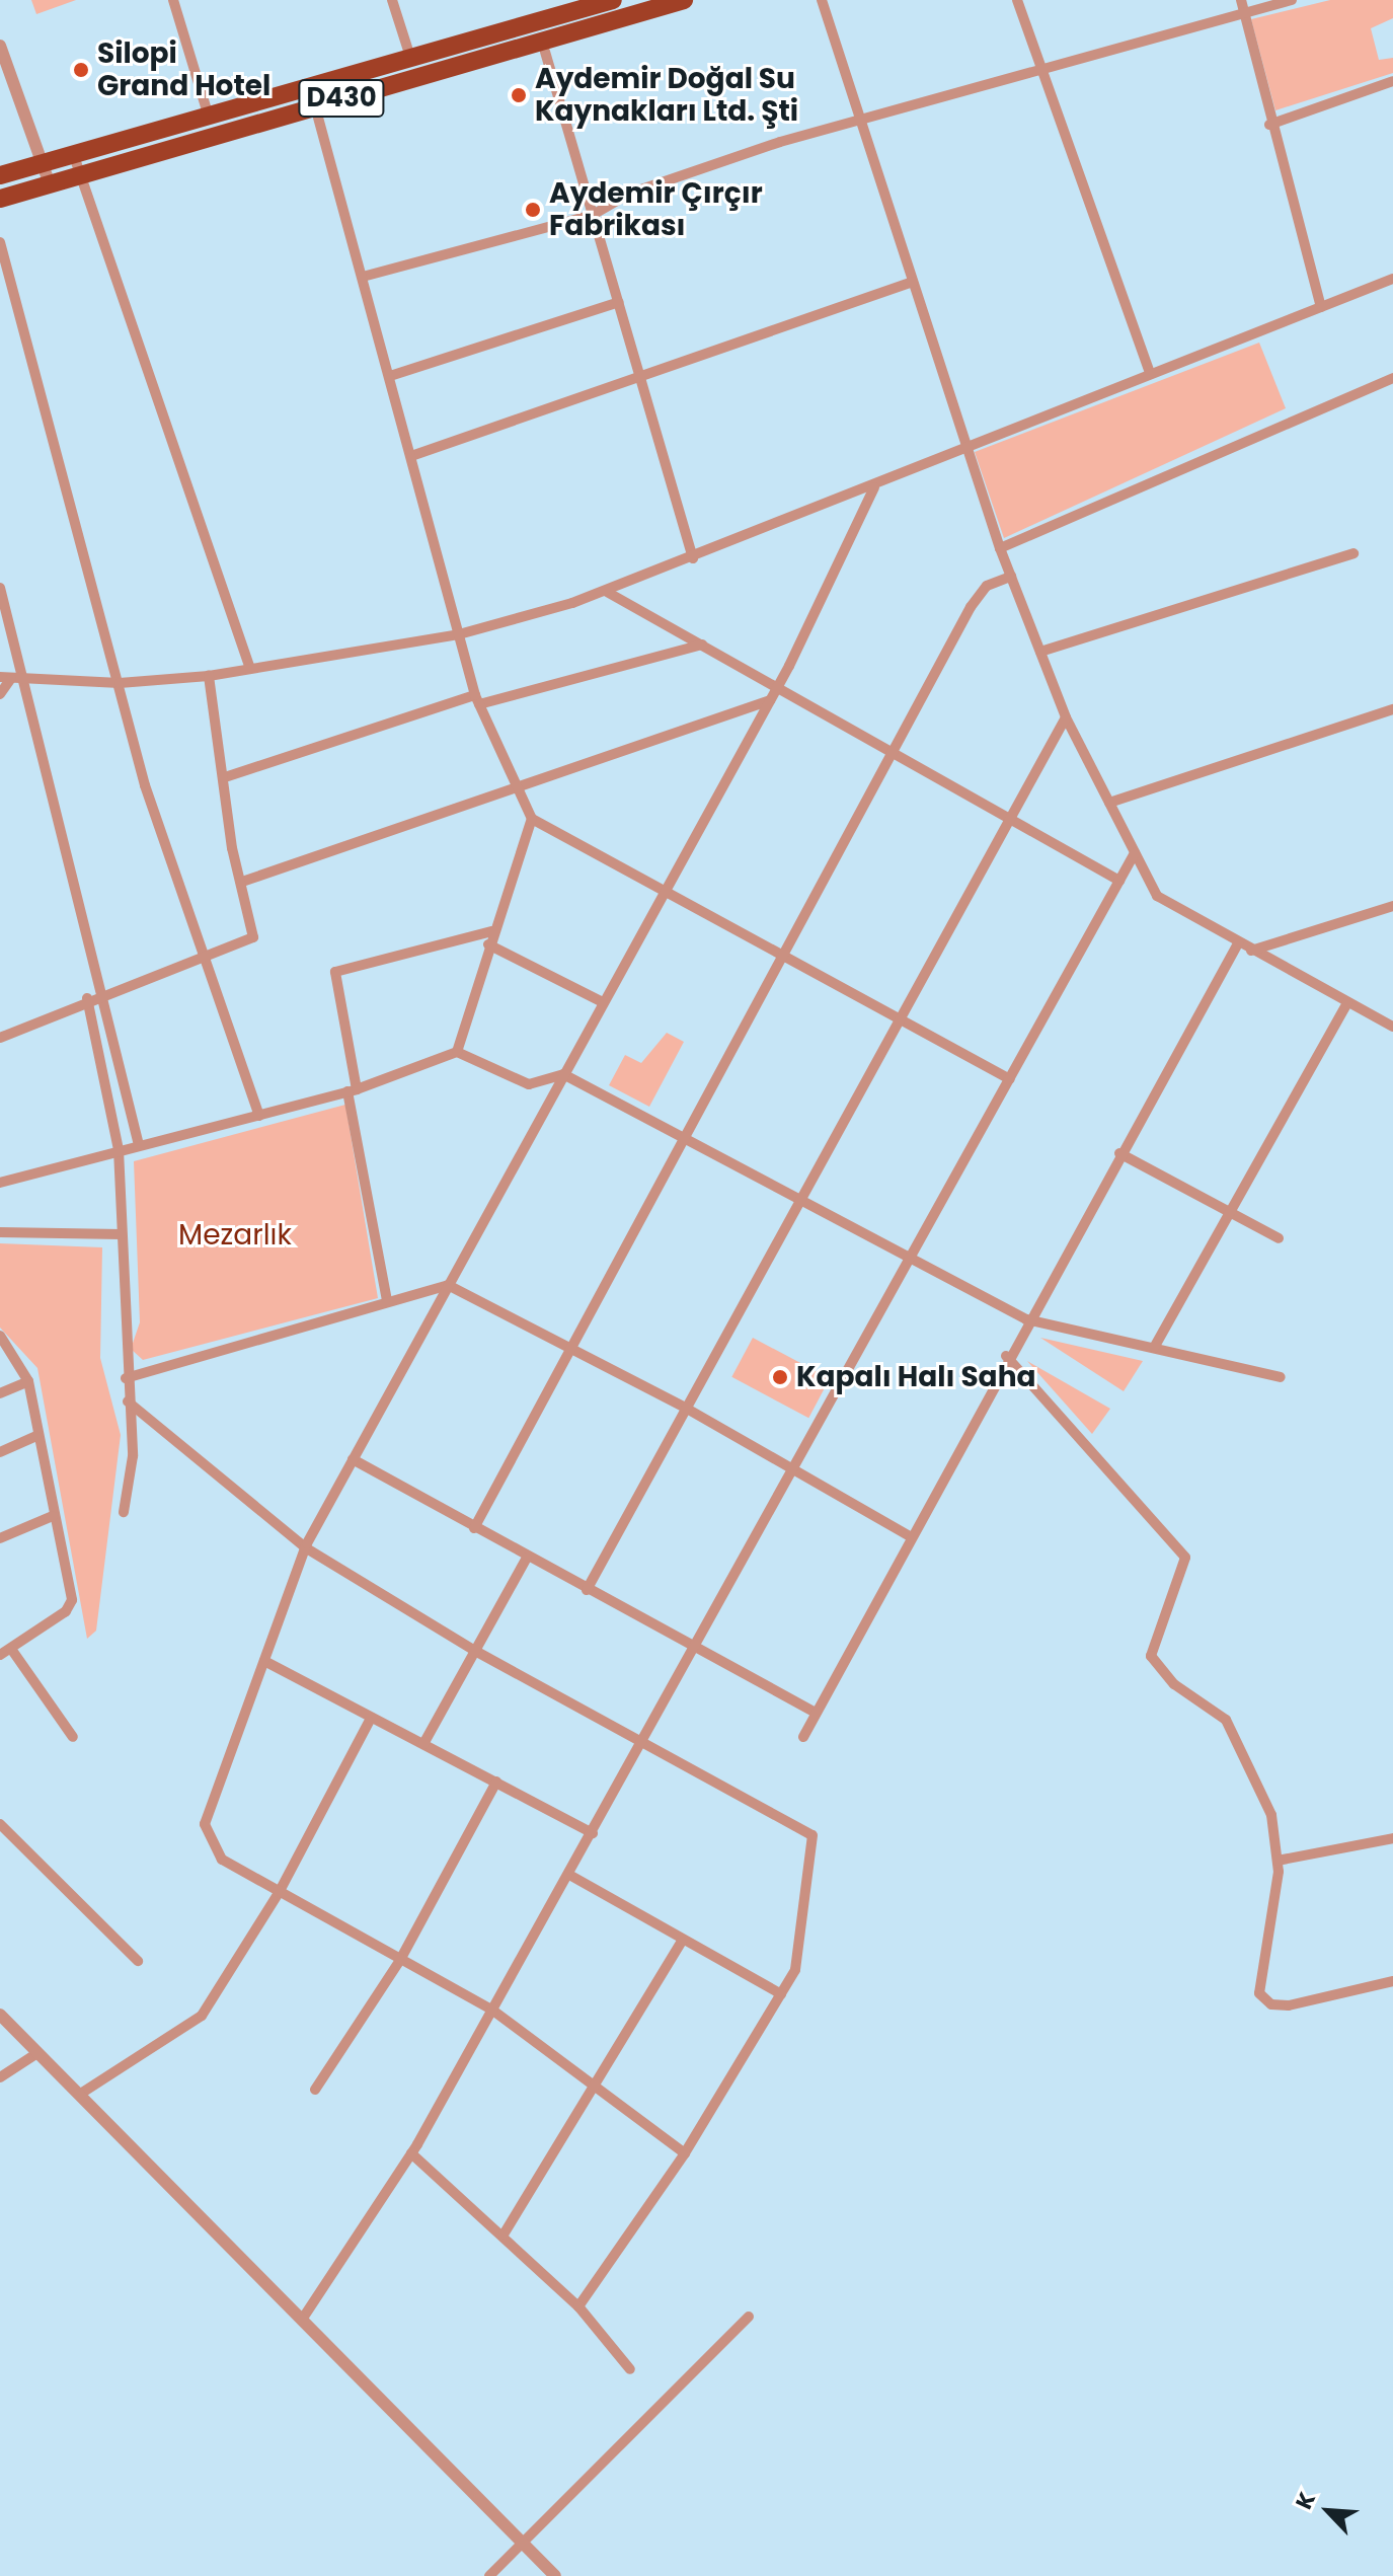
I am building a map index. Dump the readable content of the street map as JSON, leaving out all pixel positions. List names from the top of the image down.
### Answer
{
  "streets": {
    "highway": ["D430"]
  },
  "parks": ["Mezarlık"],
  "places": [
    "Silopi Grand Hotel",
    "Aydemir Doğal Su Kaynakları Ltd. Şti",
    "Aydemir Çırçır Fabrikası",
    "Kapalı Halı Saha"
  ],
  "north": "top left"
}
